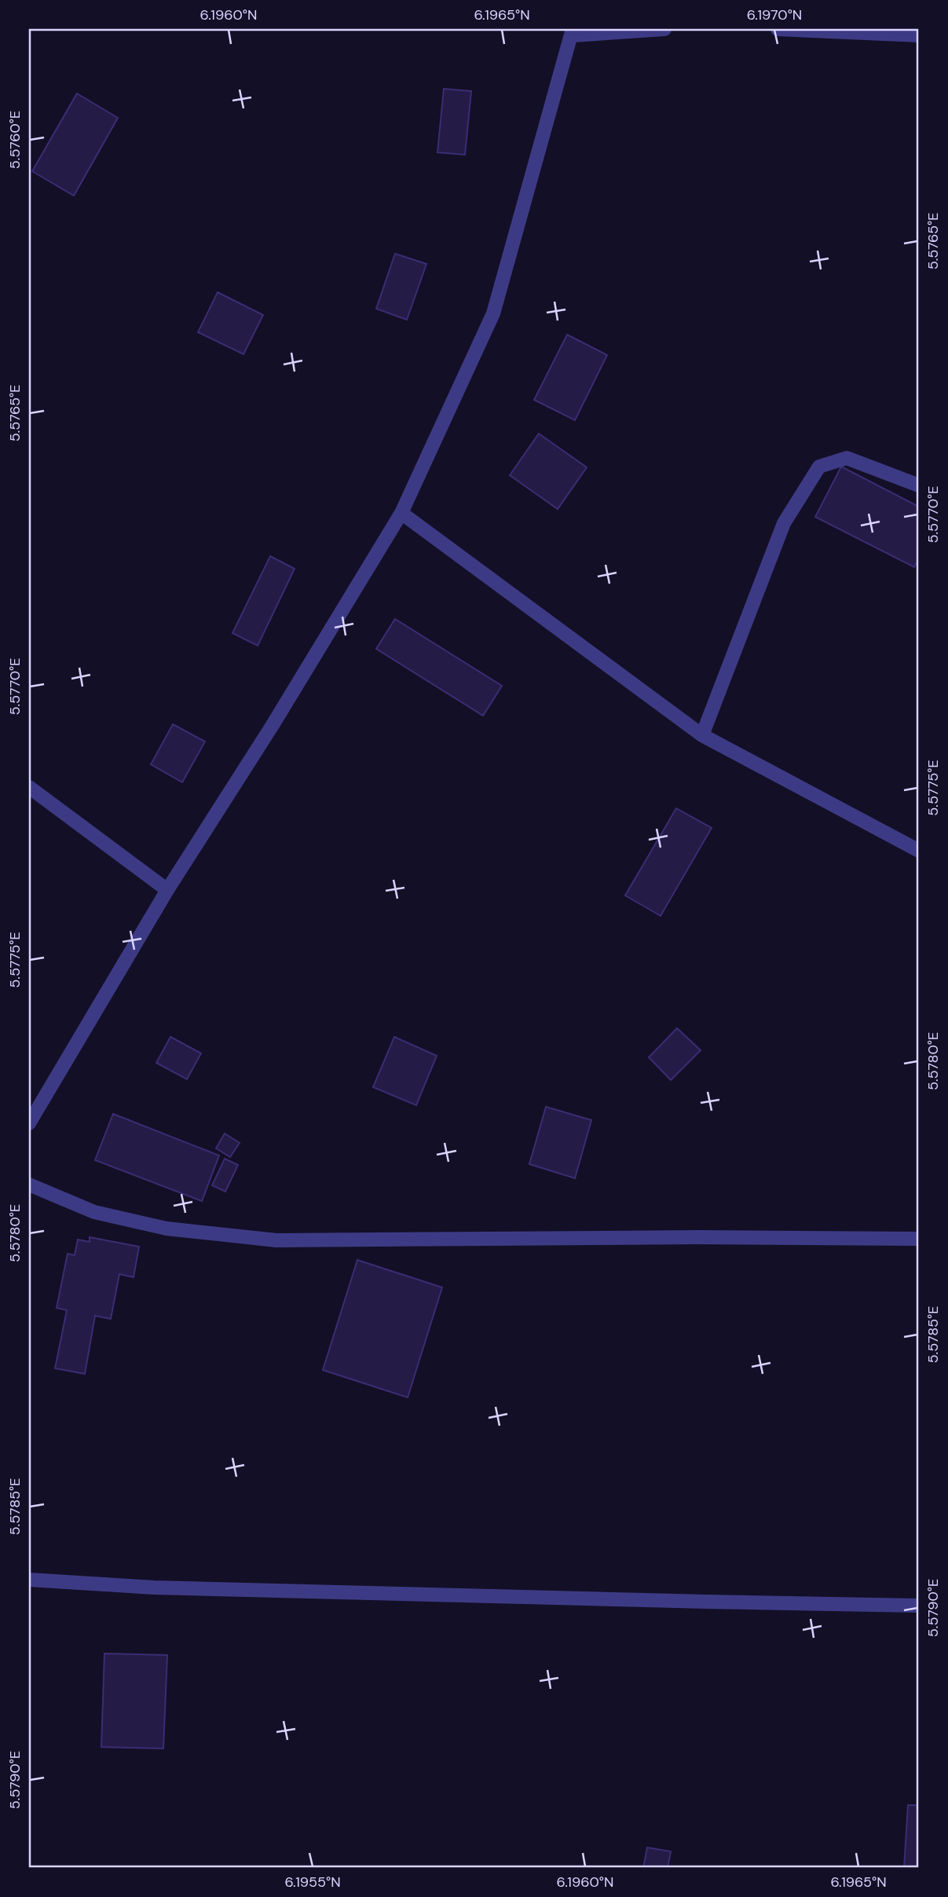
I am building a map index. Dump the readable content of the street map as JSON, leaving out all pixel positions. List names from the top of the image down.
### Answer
{
  "coordinates": [
    "6.1960°N",
    "6.1965°N",
    "6.1970°N",
    "5.5760°E",
    "5.5765°E",
    "5.5770°E",
    "5.5775°E",
    "5.5780°E",
    "5.5785°E",
    "5.5790°E",
    "6.1955°N"
  ]
}
